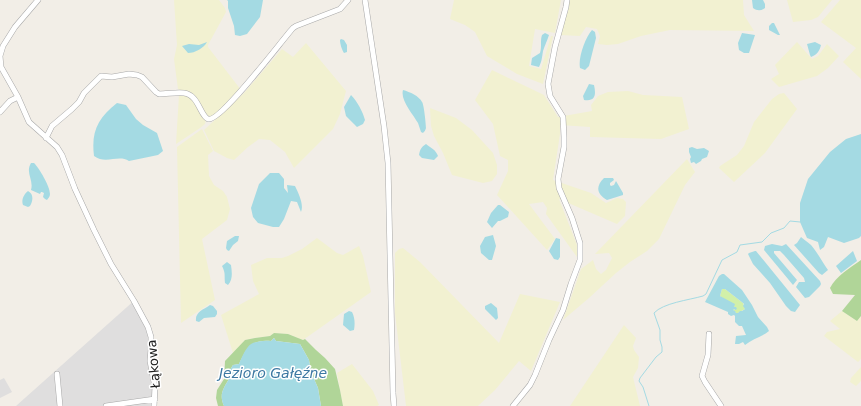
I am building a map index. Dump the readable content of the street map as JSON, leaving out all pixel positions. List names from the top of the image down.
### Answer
{
  "streets": {
    "street": ["Łąkowa"]
  },
  "water": ["Jezioro Gałęźne"]
}
